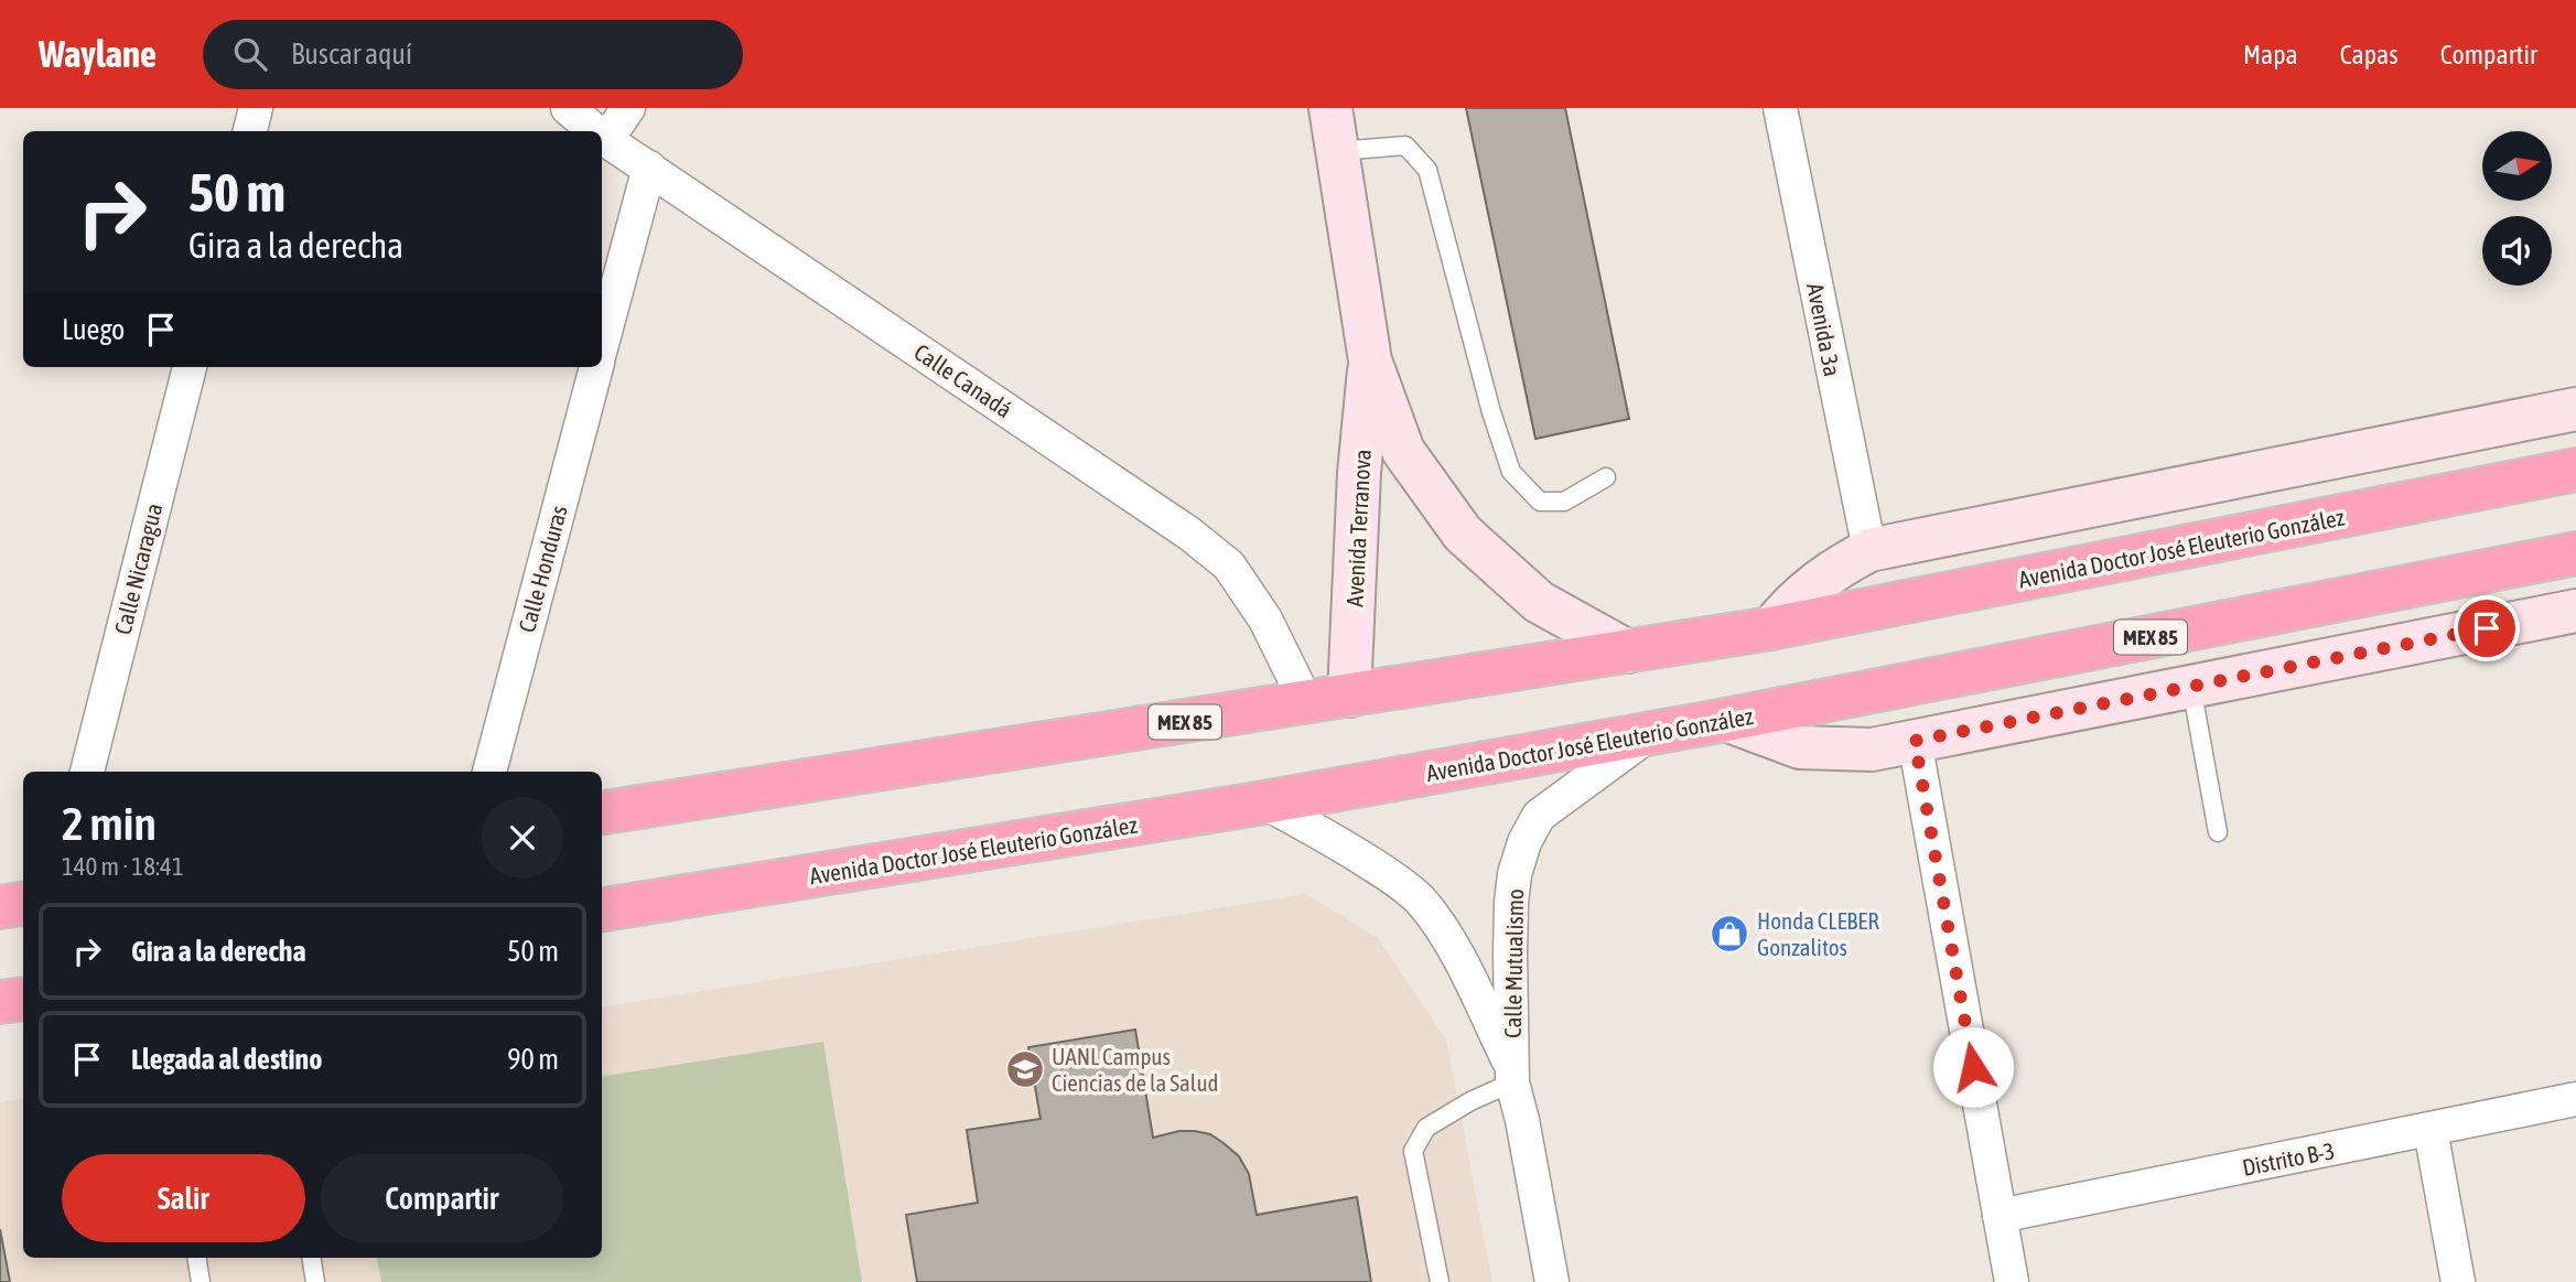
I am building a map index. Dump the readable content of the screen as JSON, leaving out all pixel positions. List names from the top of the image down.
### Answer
{
  "streets": {
    "highway": ["Avenida Doctor José Eleuterio González", "MEX 85"],
    "street": [
      "Avenida 3a",
      "Calle Canadá",
      "Avenida Terranova",
      "Calle Nicaragua",
      "Calle Honduras",
      "Calle Mutualismo",
      "Distrito B-3"
    ]
  },
  "crossings": [
    ["Calle Canadá", "Avenida Doctor José Eleuterio González"],
    ["Calle Canadá", "Calle Honduras"],
    ["Avenida Terranova", "Avenida Doctor José Eleuterio González"],
    ["Avenida Doctor José Eleuterio González", "Calle Mutualismo"]
  ],
  "places": {
    "shop": ["Honda CLEBER Gonzalitos"],
    "school or university": ["UANL Campus Ciencias de la Salud"]
  },
  "north": "right",
  "page": {
    "header": "Waylane",
    "search": "Buscar aquí",
    "nav": ["Mapa", "Capas", "Compartir"],
    "turn": ["50 m", "Gira a la derecha"],
    "then": "Luego",
    "heading": ["2 min", "140 m · 18:41"],
    "list": [
      {
        "name": "Gira a la derecha",
        "value": "50 m"
      },
      {
        "name": "Llegada al destino",
        "value": "90 m"
      }
    ],
    "buttons": ["Salir", "Compartir"]
  }
}
